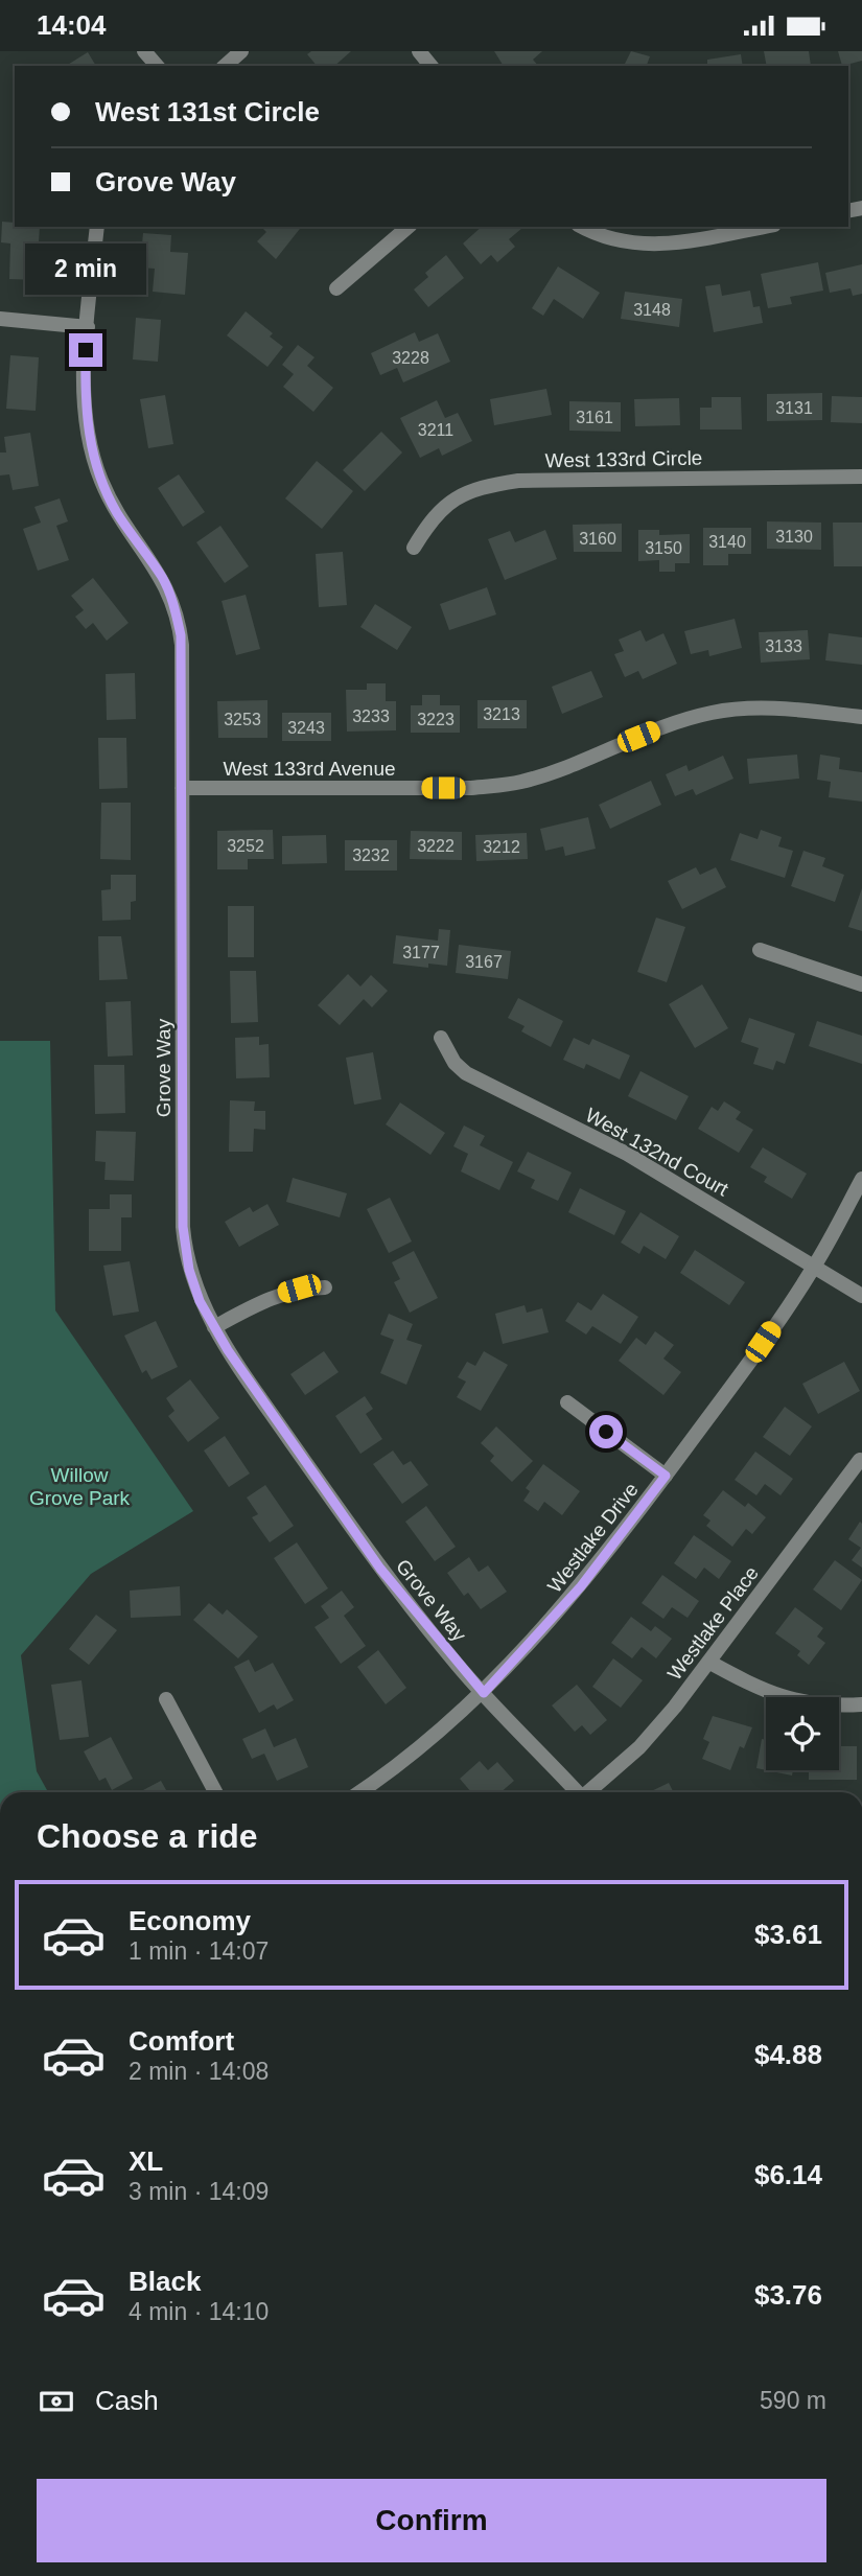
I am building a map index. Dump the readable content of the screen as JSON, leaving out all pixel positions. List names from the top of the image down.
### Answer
{
  "streets": {
    "street": [
      "West 133rd Circle",
      "West 133rd Avenue",
      "Grove Way",
      "West 132nd Court",
      "Westlake Drive",
      "Westlake Place"
    ]
  },
  "crossings": [
    ["West 133rd Avenue", "Grove Way"],
    ["Grove Way", "Westlake Drive"],
    ["West 132nd Court", "Westlake Drive"]
  ],
  "parks": ["Willow Grove Park"],
  "house_numbers": [
    "3148",
    "3228",
    "3131",
    "3161",
    "3211",
    "3130",
    "3160",
    "3140",
    "3150",
    "3133",
    "3213",
    "3233",
    "3253",
    "3223",
    "3243",
    "3252",
    "3222",
    "3212",
    "3232",
    "3177",
    "3167"
  ],
  "page": {
    "status": "14:04",
    "banner": ["West 131st Circle", "Grove Way"],
    "bubble": "2 min",
    "heading": "Choose a ride",
    "list": [
      {
        "name": "Economy",
        "note": "1 min · 14:07",
        "value": "$3.61"
      },
      {
        "name": "Comfort",
        "note": "2 min · 14:08",
        "value": "$4.88"
      },
      {
        "name": "XL",
        "note": "3 min · 14:09",
        "value": "$6.14"
      },
      {
        "name": "Black",
        "note": "4 min · 14:10",
        "value": "$3.76"
      }
    ],
    "pay": ["Cash", "590 m"],
    "buttons": "Confirm"
  }
}
